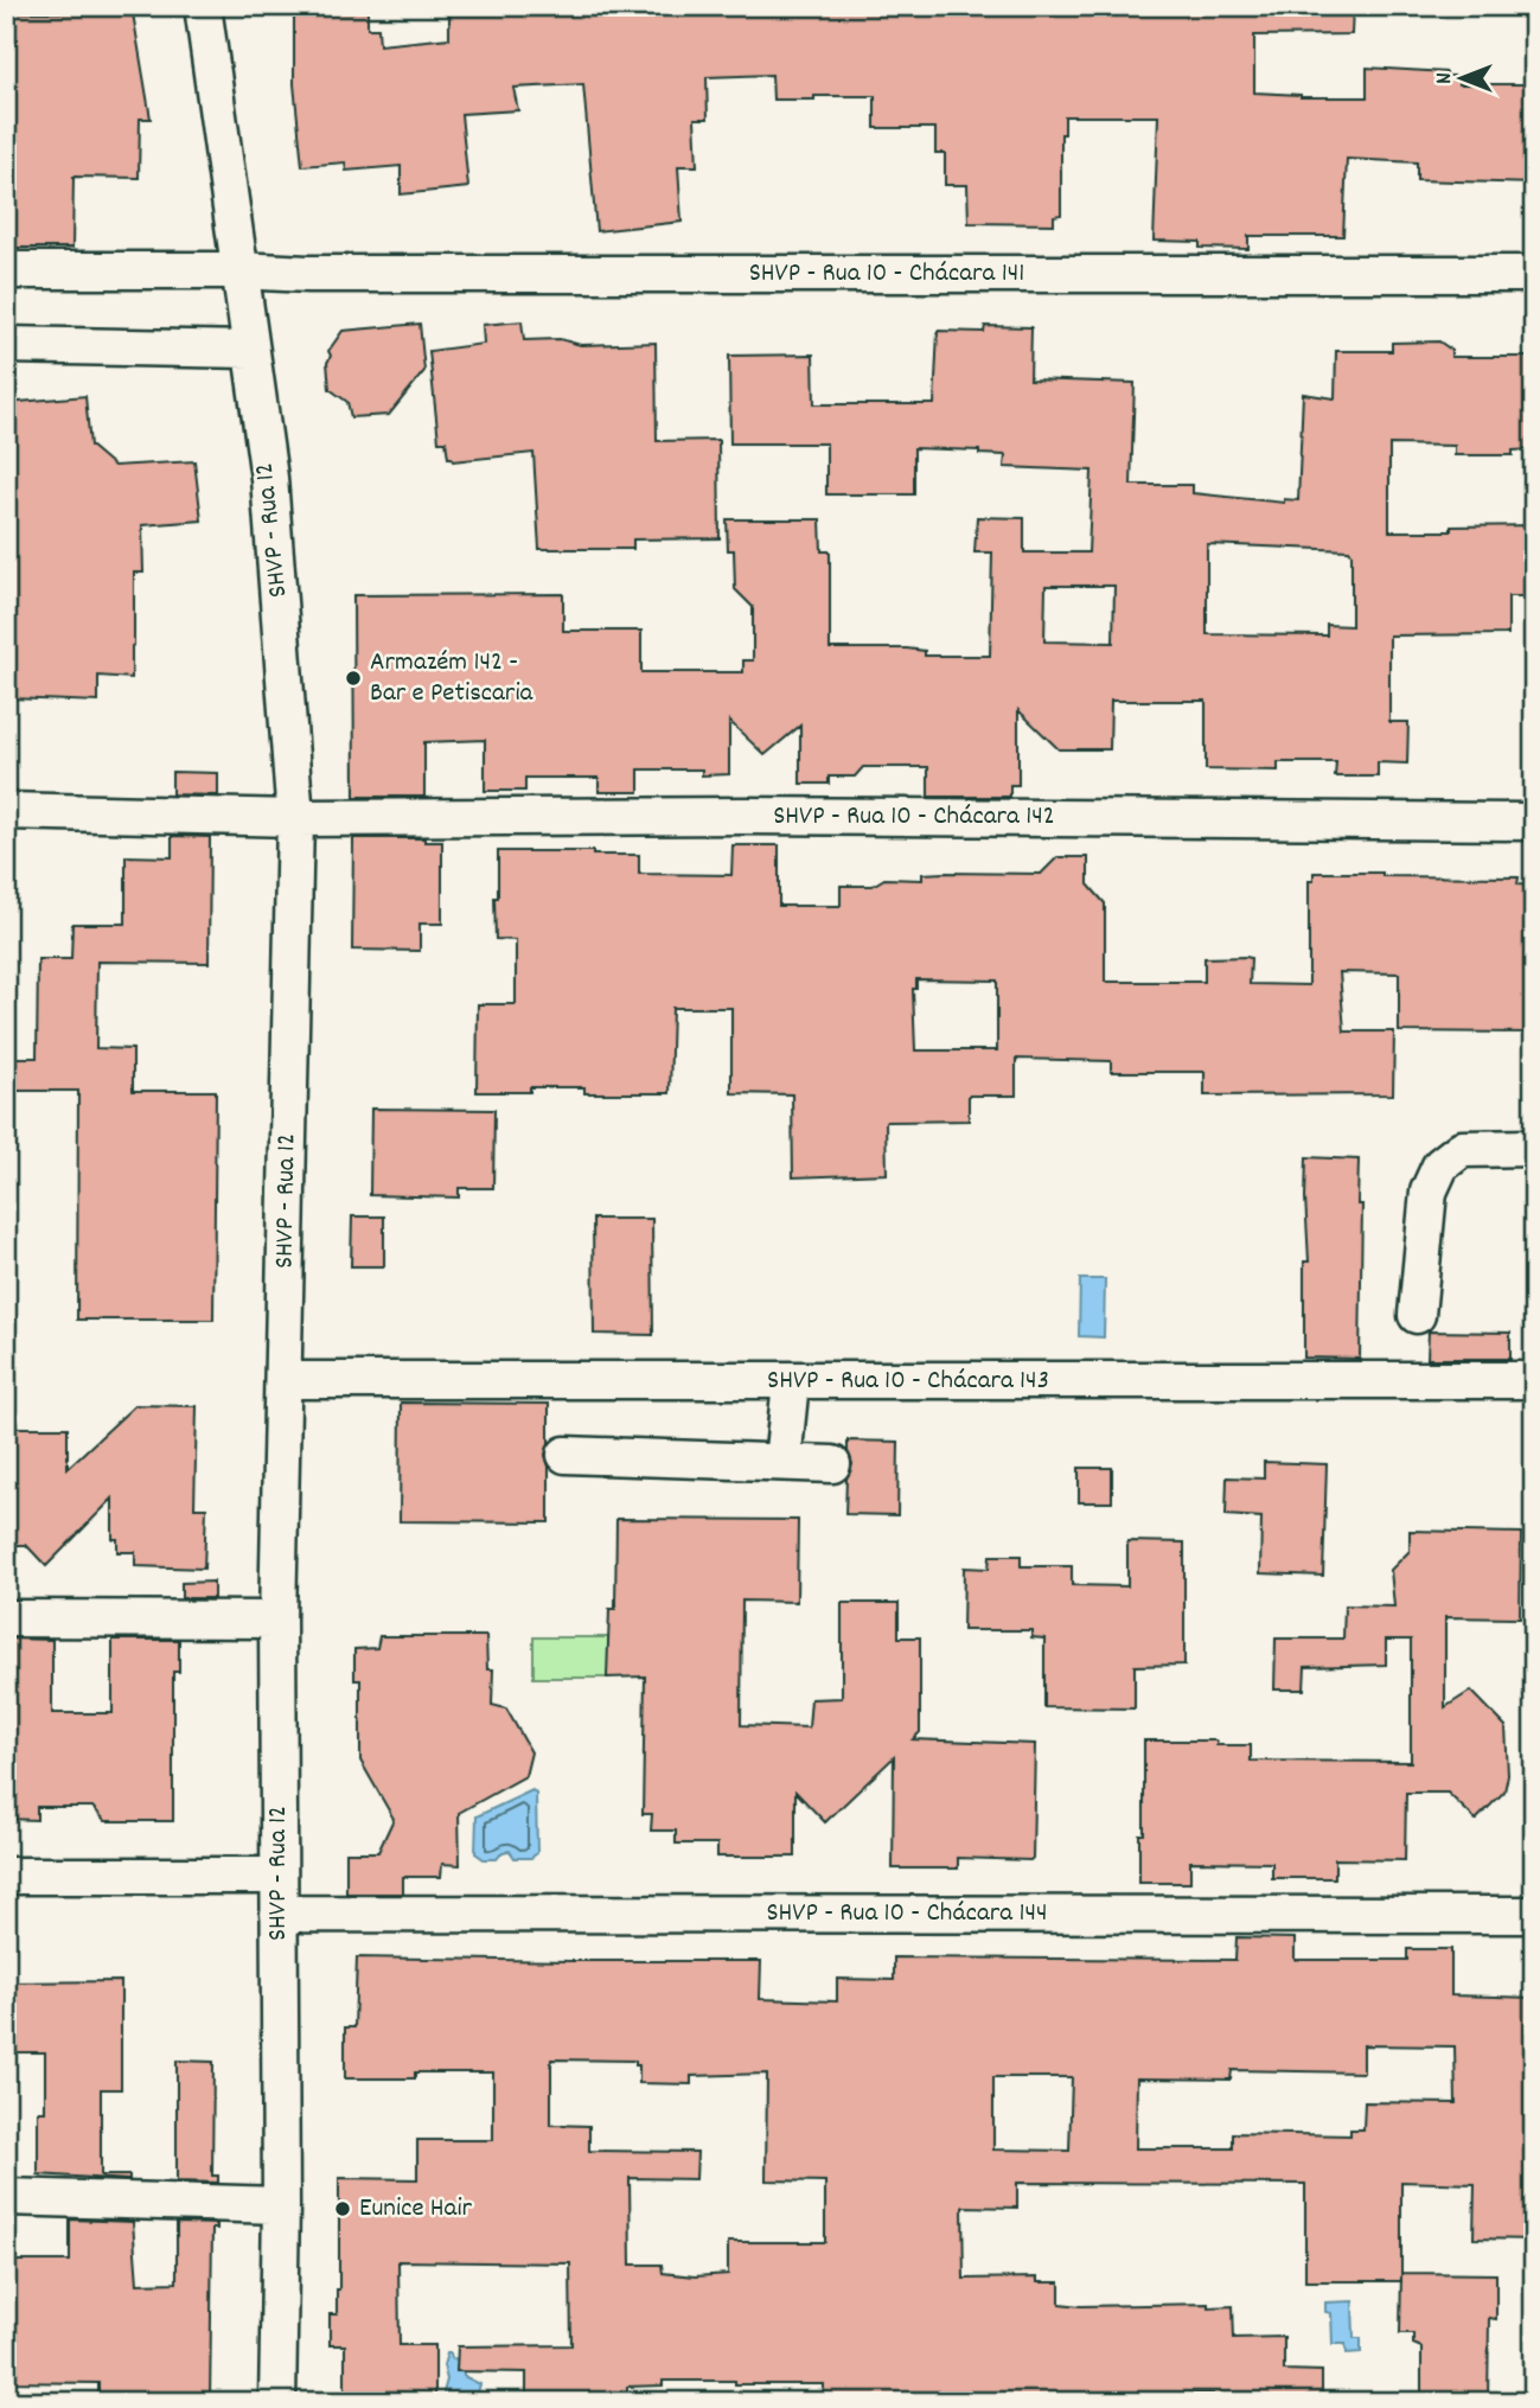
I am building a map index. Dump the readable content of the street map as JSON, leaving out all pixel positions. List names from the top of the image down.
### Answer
{
  "streets": {
    "street": [
      "SHVP - Rua 10 - Chácara 141",
      "SHVP - Rua 12",
      "SHVP - Rua 10 - Chácara 142",
      "SHVP - Rua 10 - Chácara 143",
      "SHVP - Rua 10 - Chácara 144"
    ]
  },
  "crossings": [
    ["SHVP - Rua 10 - Chácara 141", "SHVP - Rua 12"],
    ["SHVP - Rua 12", "SHVP - Rua 10 - Chácara 142"],
    ["SHVP - Rua 12", "SHVP - Rua 10 - Chácara 143"],
    ["SHVP - Rua 12", "SHVP - Rua 10 - Chácara 144"]
  ],
  "places": ["Armazém 142 - Bar e Petiscaria", "Eunice Hair"],
  "north": "left"
}
